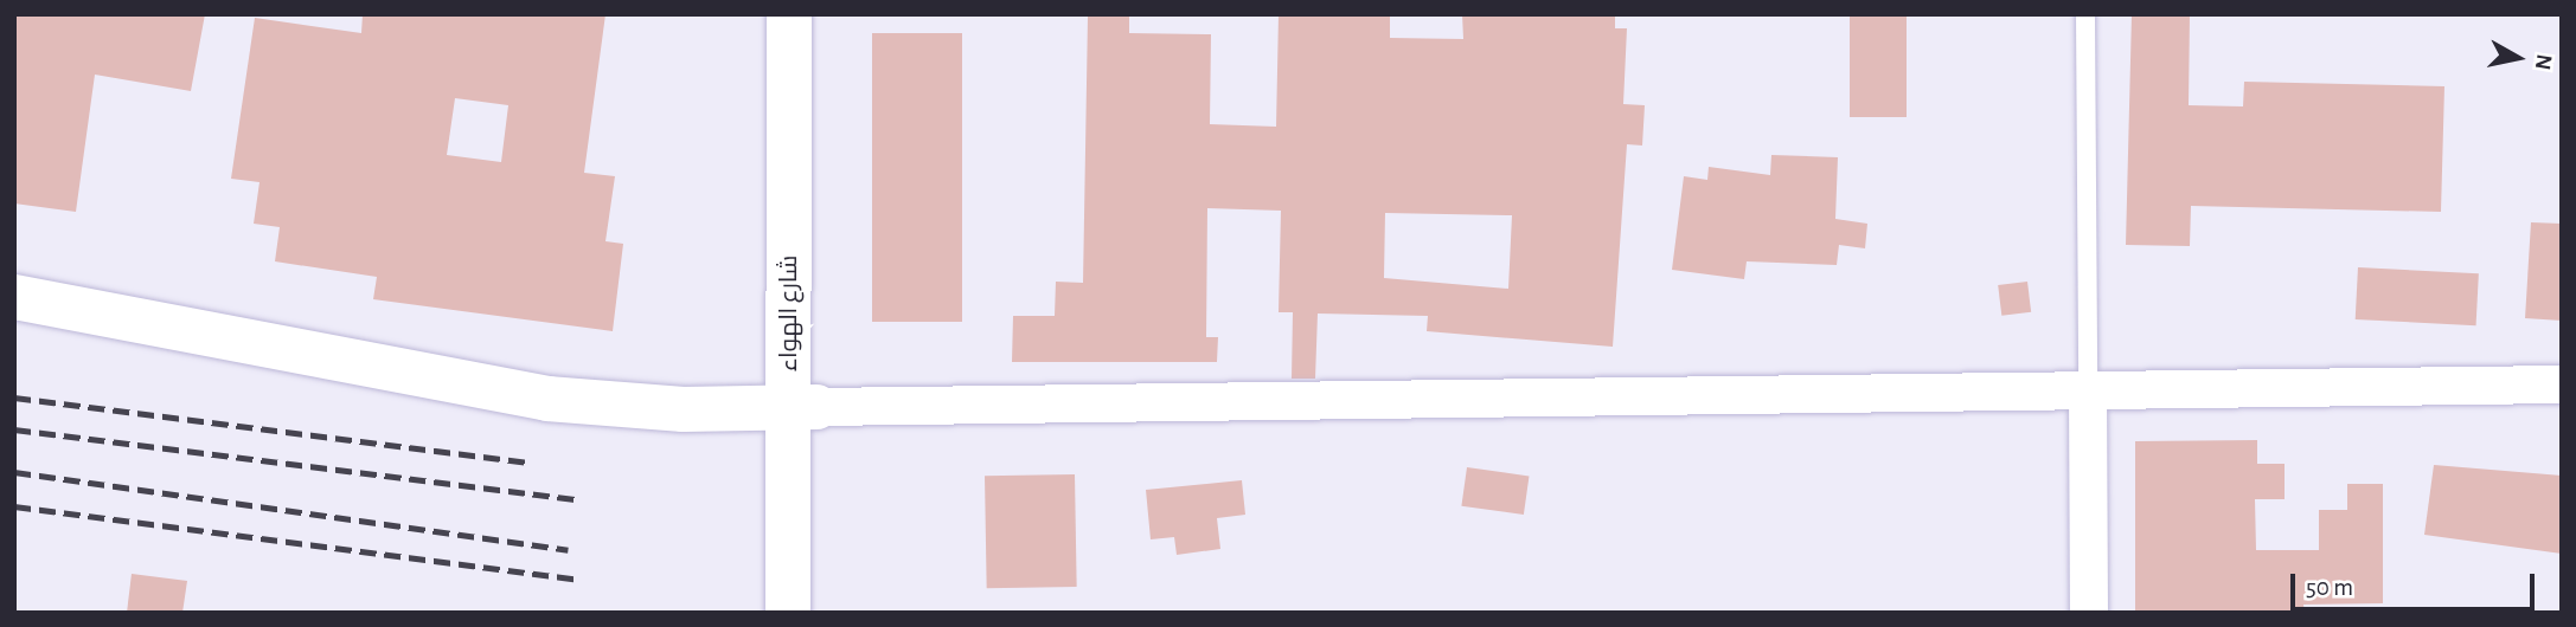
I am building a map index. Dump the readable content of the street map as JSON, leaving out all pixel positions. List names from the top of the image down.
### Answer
{
  "streets": {
    "street": ["شارع الهواء"]
  },
  "scale_bar": "50 m",
  "north": "right"
}
